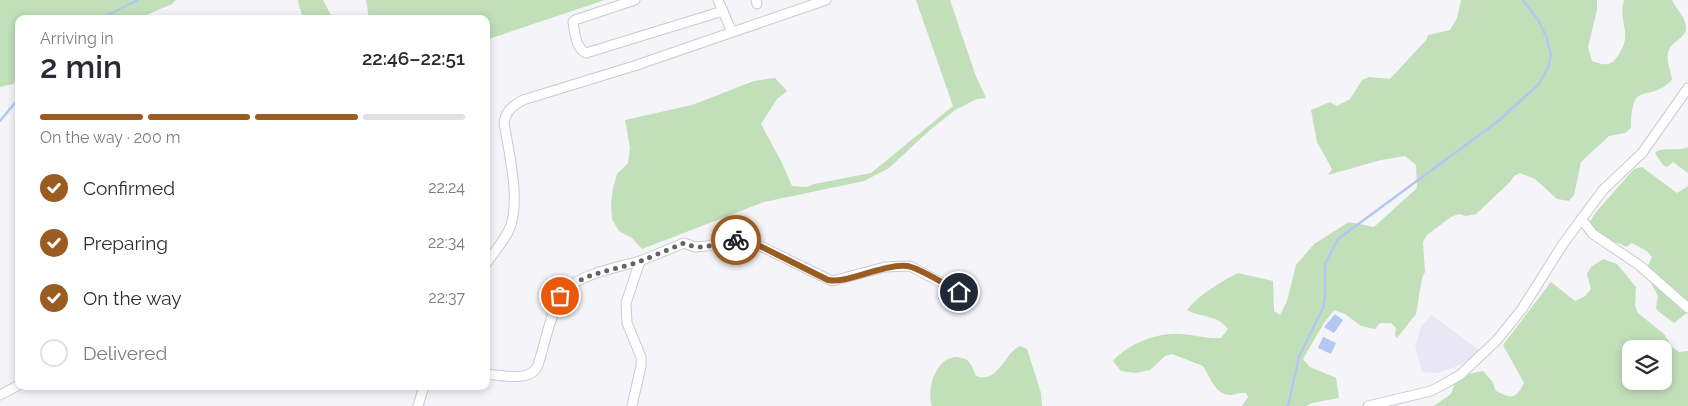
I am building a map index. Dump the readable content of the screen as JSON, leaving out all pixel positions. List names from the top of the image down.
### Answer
{
  "page": {
    "heading": ["2 min", "Arriving in", "22:46–22:51"],
    "bar": "On the way · 200 m",
    "list": [
      ["Confirmed", "22:24"],
      ["Preparing", "22:34"],
      ["On the way", "22:37"],
      "Delivered"
    ]
  }
}
